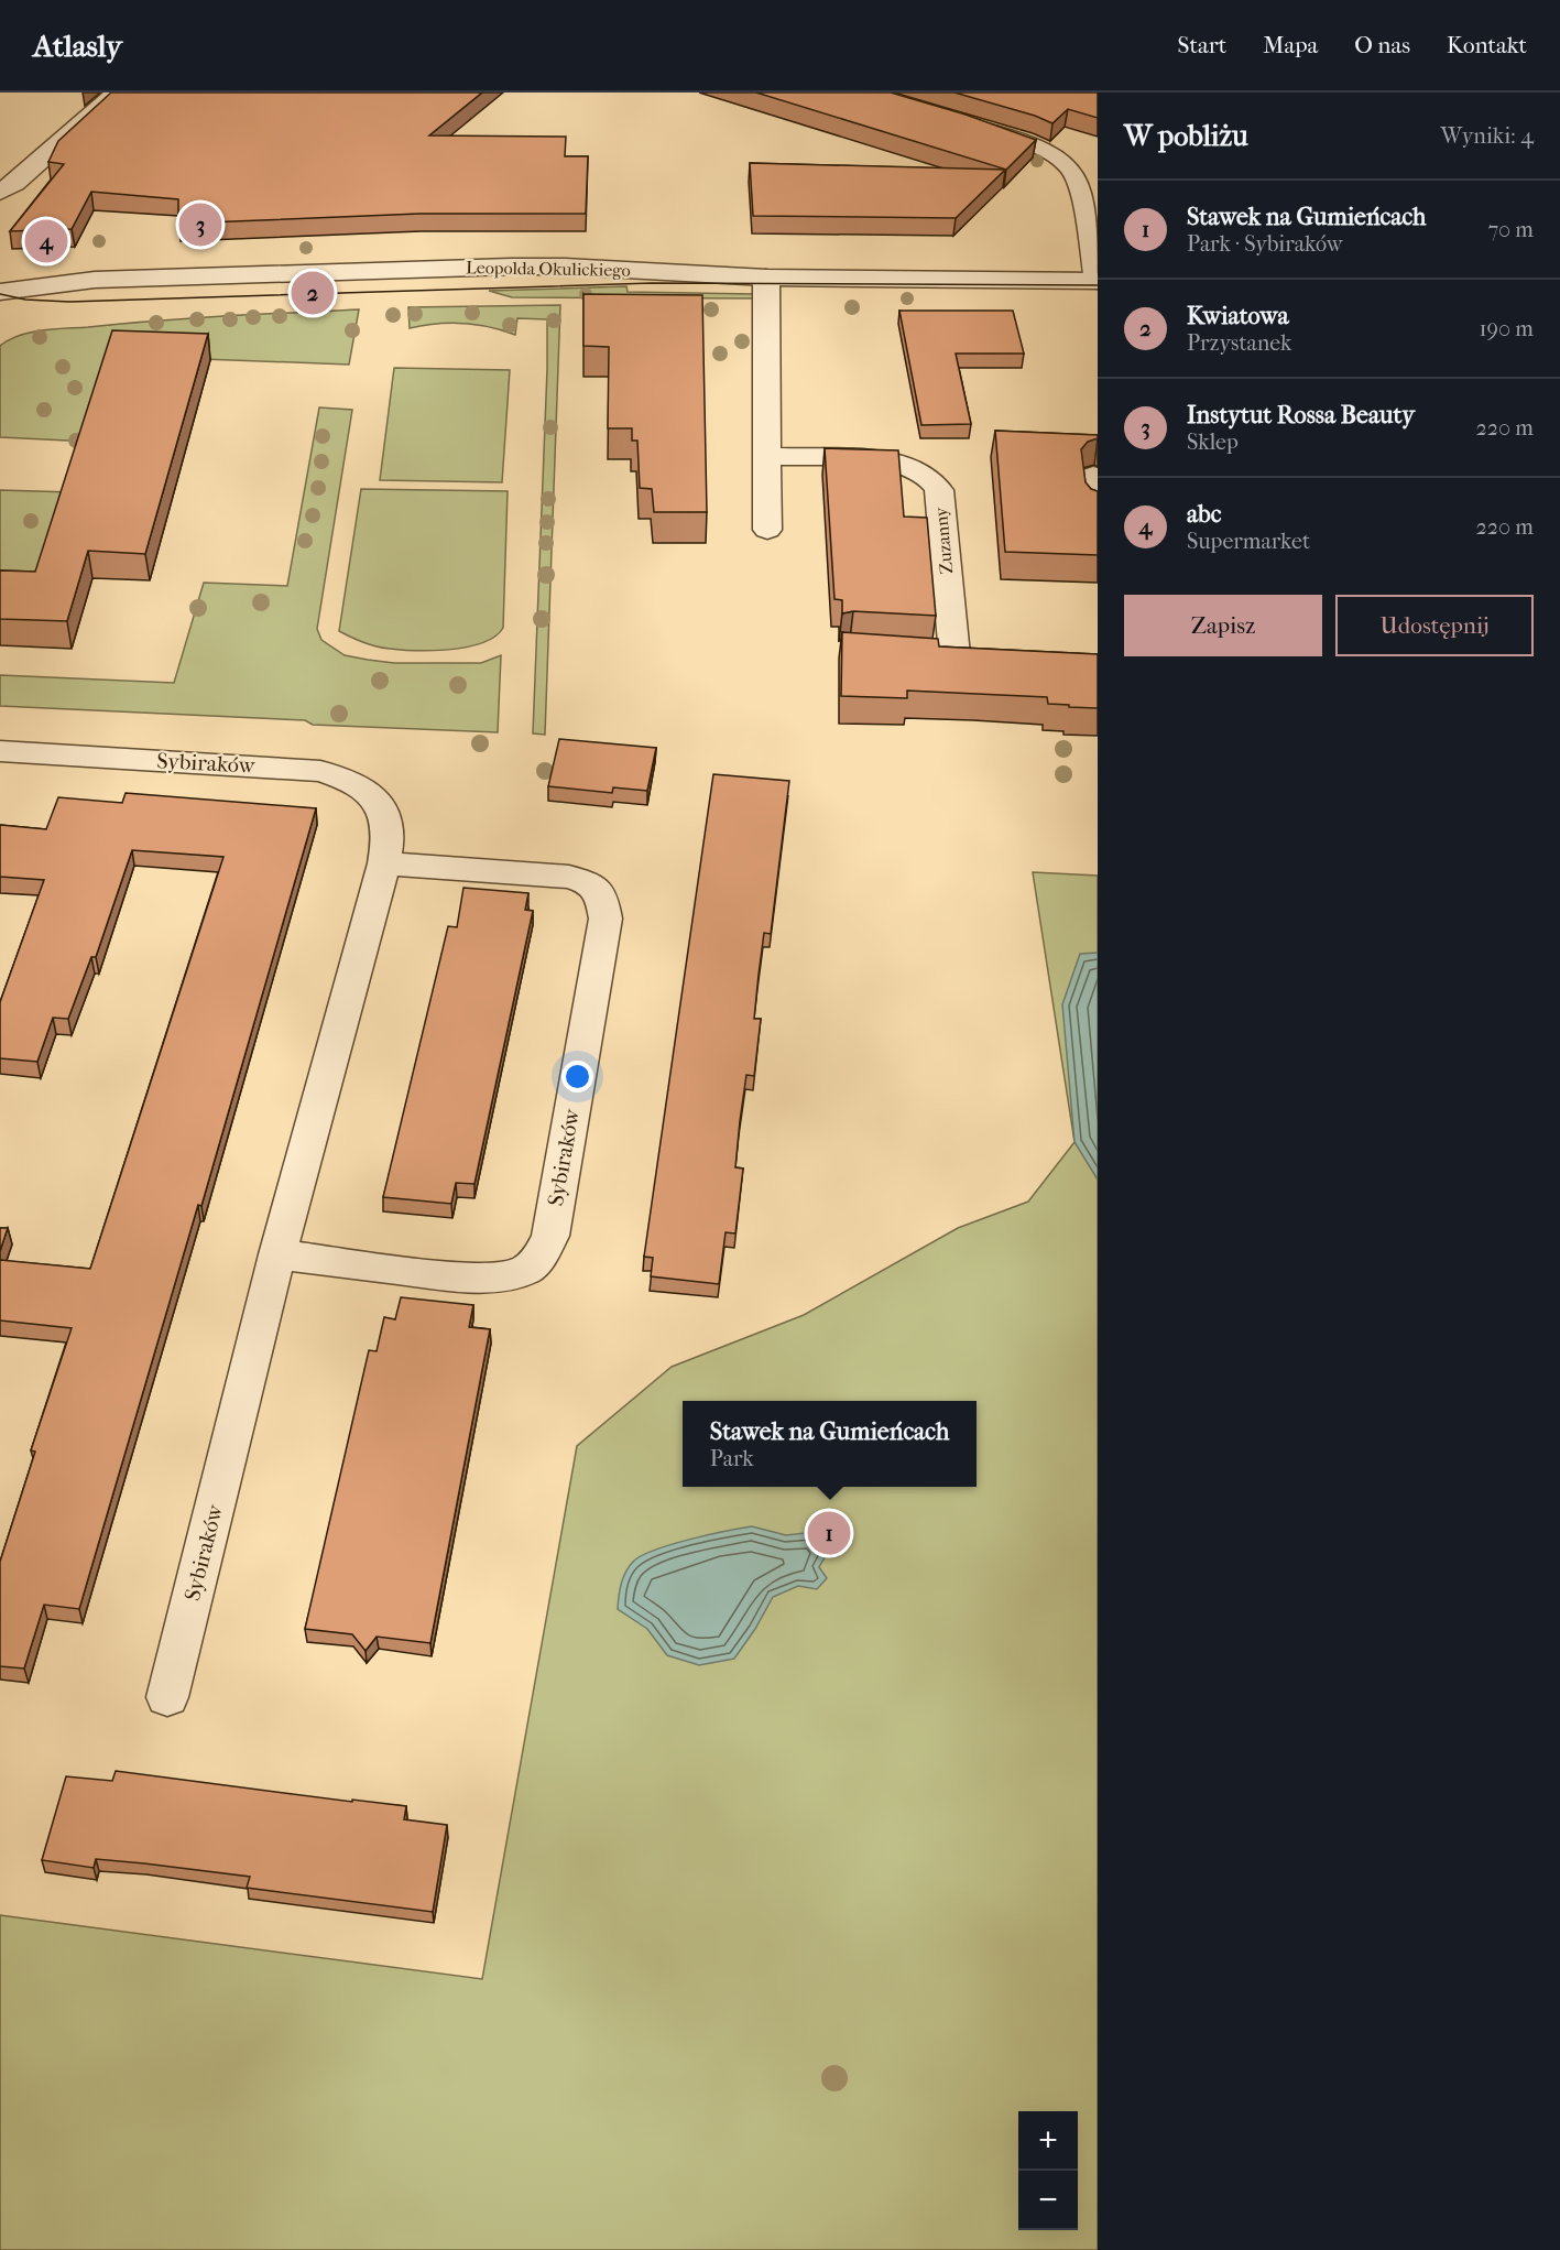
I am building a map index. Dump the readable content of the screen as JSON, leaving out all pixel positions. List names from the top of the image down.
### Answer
{
  "streets": {
    "street": ["Leopolda Okulickiego", "Zuzanny", "Sybiraków"]
  },
  "page": {
    "header": "Atlasly",
    "nav": [
      "Start",
      "Mapa",
      "O nas",
      "Kontakt"
    ],
    "heading": ["W pobliżu", "Wyniki: 4"],
    "list": [
      {
        "mark": "1",
        "name": "Stawek na Gumieńcach",
        "note": "Park · Sybiraków",
        "value": "70 m"
      },
      {
        "mark": "2",
        "name": "Kwiatowa",
        "note": "Przystanek",
        "value": "190 m"
      },
      {
        "mark": "3",
        "name": "Instytut Rossa Beauty",
        "note": "Sklep",
        "value": "220 m"
      },
      {
        "mark": "4",
        "name": "abc",
        "note": "Supermarket",
        "value": "220 m"
      }
    ],
    "pins": [
      "3",
      "4",
      "2",
      "1"
    ],
    "buttons": ["Zapisz", "Udostępnij"],
    "popup": ["Stawek na Gumieńcach", "Park"],
    "map_buttons": ["+", "−"]
  }
}
